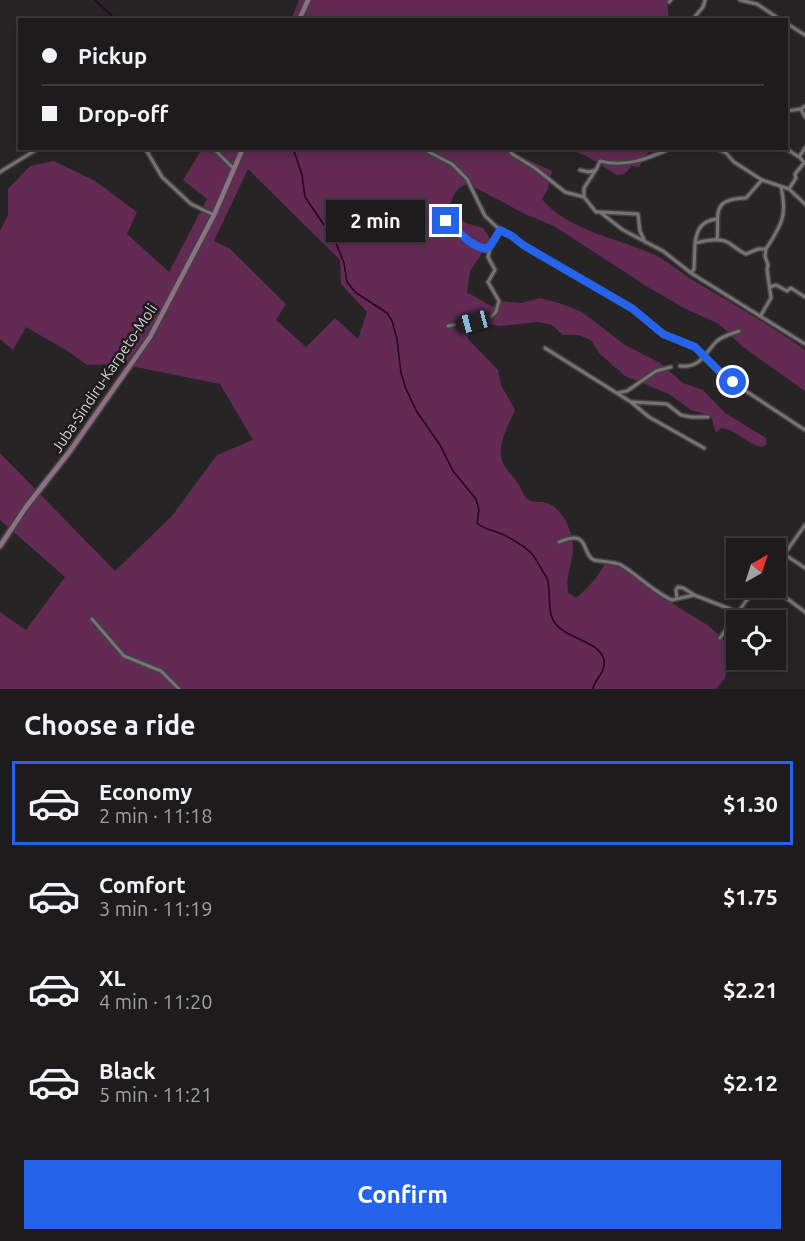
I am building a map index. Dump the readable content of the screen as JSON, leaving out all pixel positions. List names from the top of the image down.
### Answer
{
  "streets": {
    "main road": ["Juba-Sindiru-Karpeto-Moli"]
  },
  "north": "top right",
  "page": {
    "banner": ["Pickup", "Drop-off"],
    "bubble": "2 min",
    "heading": "Choose a ride",
    "list": [
      {
        "name": "Economy",
        "note": "2 min · 11:18",
        "value": "$1.30"
      },
      {
        "name": "Comfort",
        "note": "3 min · 11:19",
        "value": "$1.75"
      },
      {
        "name": "XL",
        "note": "4 min · 11:20",
        "value": "$2.21"
      },
      {
        "name": "Black",
        "note": "5 min · 11:21",
        "value": "$2.12"
      }
    ],
    "buttons": "Confirm"
  }
}
